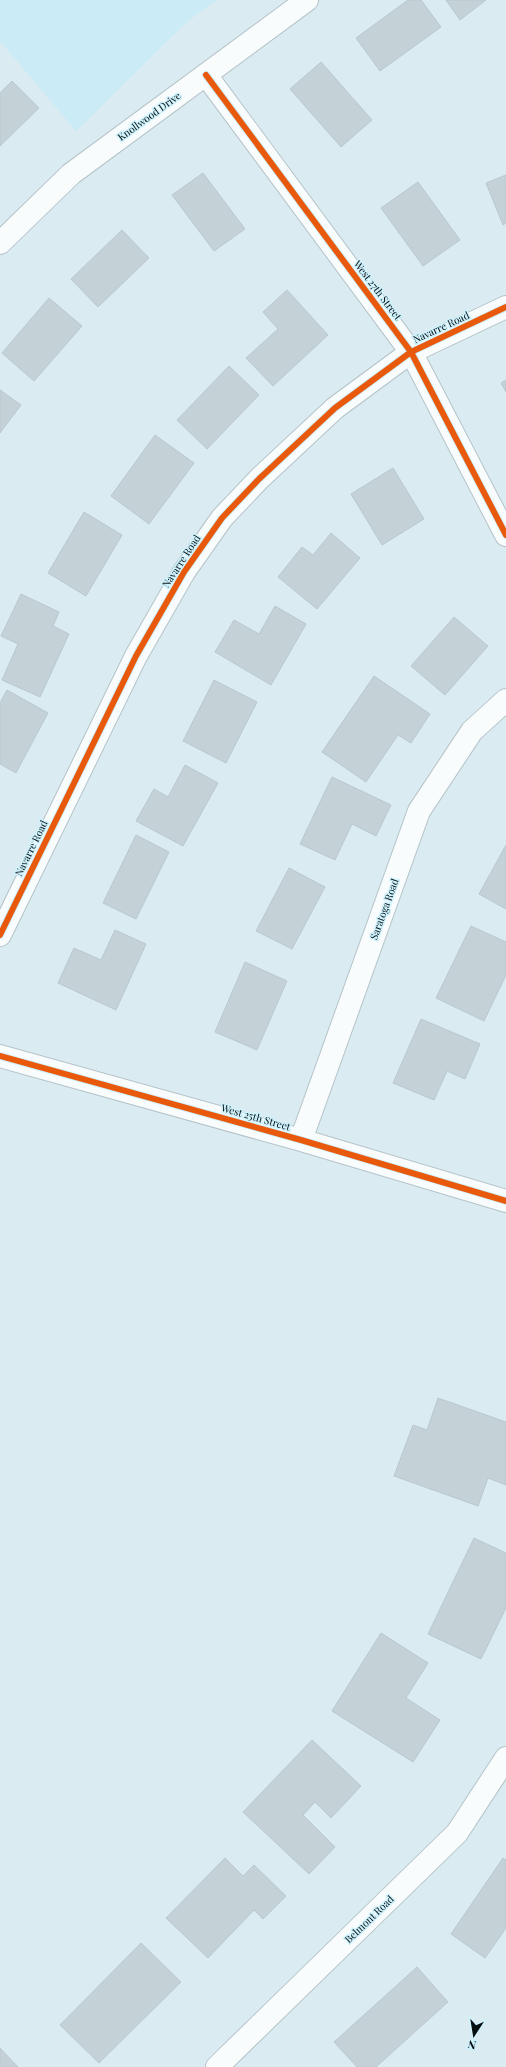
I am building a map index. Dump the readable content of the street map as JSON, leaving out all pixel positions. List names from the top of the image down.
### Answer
{
  "streets": {
    "street": [
      "Knollwood Drive",
      "West 27th Street",
      "Navarre Road",
      "Saratoga Road",
      "West 25th Street",
      "Belmont Road"
    ]
  },
  "crossings": [
    ["Knollwood Drive", "West 27th Street"],
    ["West 27th Street", "Navarre Road"],
    ["Saratoga Road", "West 25th Street"]
  ],
  "north": "bottom"
}
